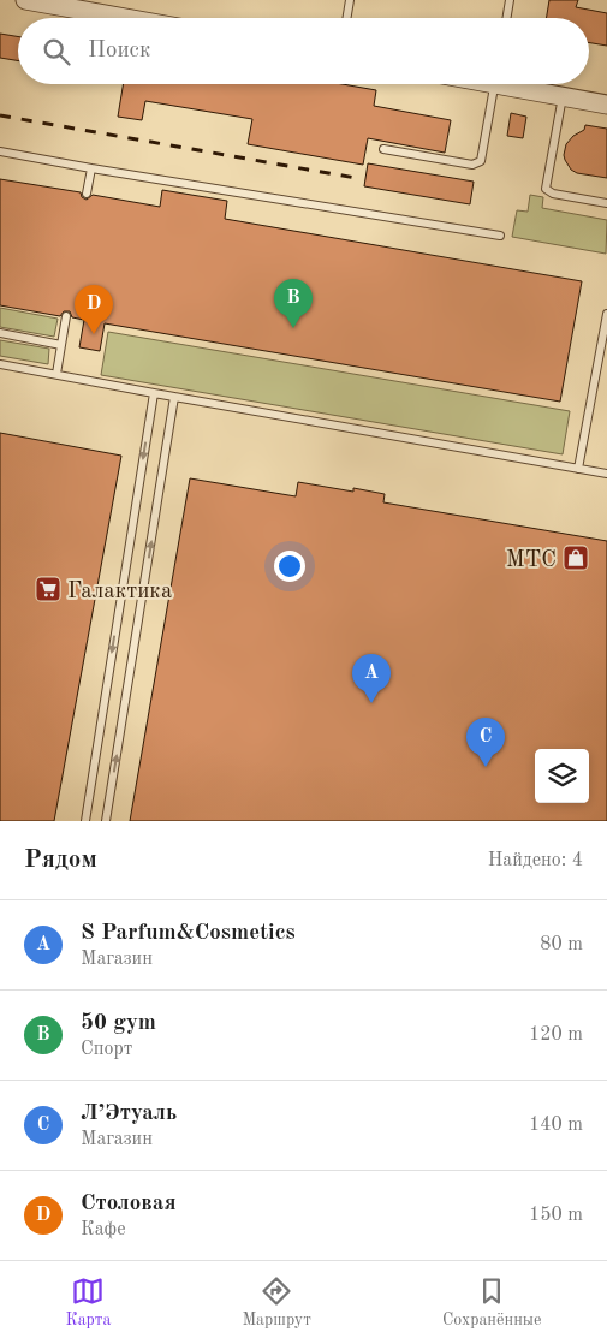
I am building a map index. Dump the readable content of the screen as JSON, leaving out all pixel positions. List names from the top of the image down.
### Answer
{
  "places": {
    "shop": ["МТС"],
    "supermarket": ["Галактика"]
  },
  "page": {
    "search": "Поиск",
    "pins": [
      "B",
      "D",
      "A",
      "C"
    ],
    "heading": ["Рядом", "Найдено: 4"],
    "list": [
      {
        "mark": "A",
        "name": "S Parfum&Cosmetics",
        "note": "Магазин",
        "value": "80 m"
      },
      {
        "mark": "B",
        "name": "50 gym",
        "note": "Спорт",
        "value": "120 m"
      },
      {
        "mark": "C",
        "name": "Л’Этуаль",
        "note": "Магазин",
        "value": "140 m"
      },
      {
        "mark": "D",
        "name": "Столовая",
        "note": "Кафе",
        "value": "150 m"
      }
    ],
    "nav": ["Карта", "Маршрут", "Сохранённые"]
  }
}
